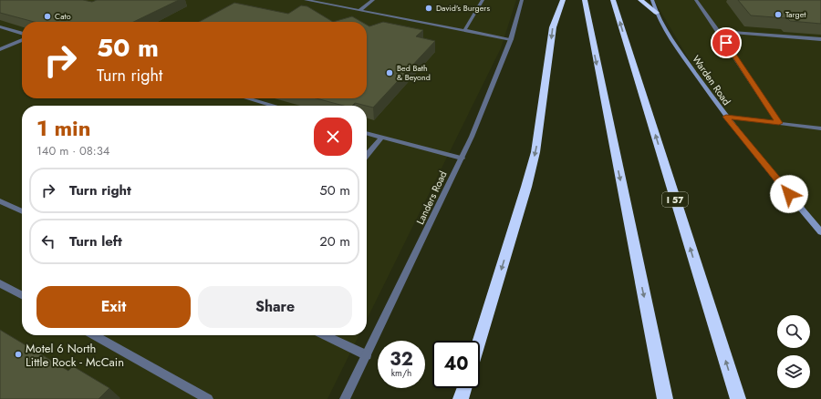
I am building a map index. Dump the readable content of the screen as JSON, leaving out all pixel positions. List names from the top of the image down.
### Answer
{
  "streets": {
    "highway": ["I 57"],
    "street": ["Warden Road", "Landers Road"]
  },
  "places": [
    "David's Burgers",
    "Target",
    "Cato",
    "Bed Bath & Beyond",
    "Motel 6 North Little Rock - McCain"
  ],
  "page": {
    "turn": ["50 m", "Turn right"],
    "heading": ["1 min", "140 m · 08:34"],
    "list": [
      {
        "name": "Turn right",
        "value": "50 m"
      },
      {
        "name": "Turn left",
        "value": "20 m"
      }
    ],
    "buttons": ["Exit", "Share"],
    "speed": "32 km/h",
    "limit": "40"
  }
}
